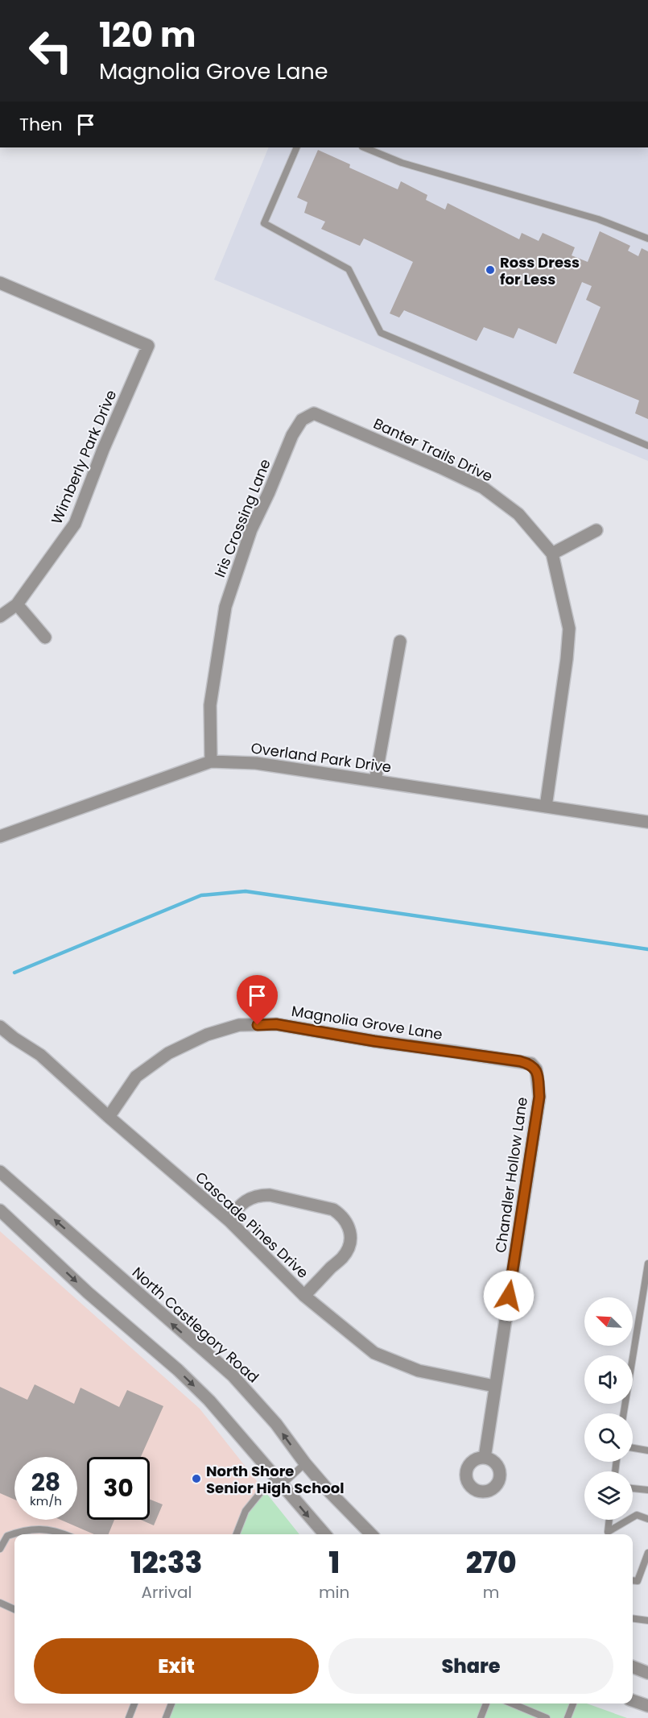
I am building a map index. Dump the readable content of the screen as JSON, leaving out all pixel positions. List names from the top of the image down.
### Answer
{
  "streets": {
    "street": [
      "Banter Trails Drive",
      "Wimberly Park Drive",
      "Iris Crossing Lane",
      "Overland Park Drive",
      "Magnolia Grove Lane",
      "Chandler Hollow Lane",
      "Cascade Pines Drive",
      "North Castlegory Road"
    ]
  },
  "crossings": [
    ["Banter Trails Drive", "Iris Crossing Lane"],
    ["Banter Trails Drive", "Overland Park Drive"],
    ["Iris Crossing Lane", "Overland Park Drive"],
    ["Magnolia Grove Lane", "Chandler Hollow Lane"],
    ["Magnolia Grove Lane", "Cascade Pines Drive"],
    ["Chandler Hollow Lane", "Cascade Pines Drive"]
  ],
  "places": ["Ross Dress for Less", "North Shore Senior High School"],
  "north": "top left",
  "page": {
    "turn": ["120 m", "Magnolia Grove Lane"],
    "then": "Then",
    "speed": "28 km/h",
    "limit": "30",
    "eta": [
      "12:33",
      "Arrival",
      "1",
      "min",
      "270",
      "m"
    ],
    "buttons": ["Exit", "Share"]
  }
}
